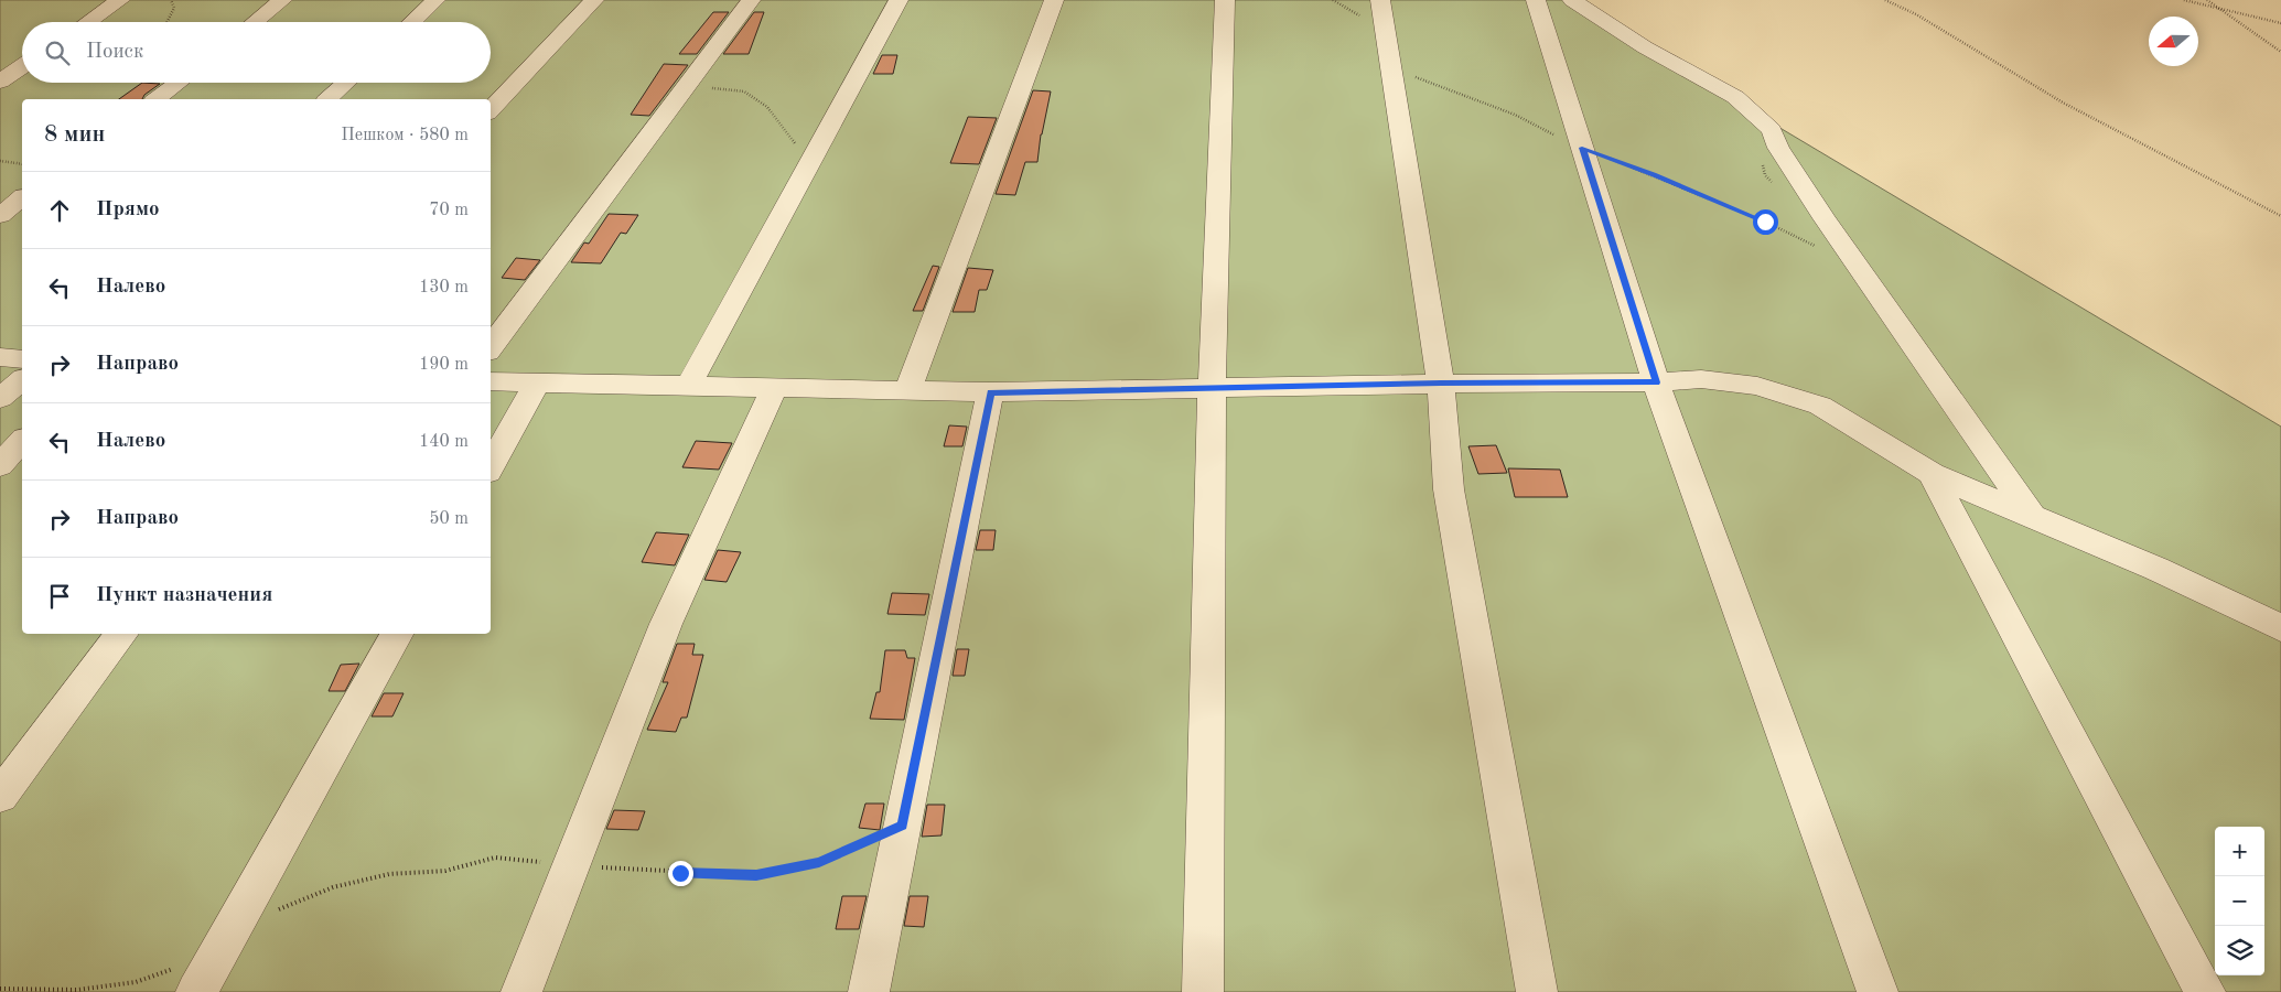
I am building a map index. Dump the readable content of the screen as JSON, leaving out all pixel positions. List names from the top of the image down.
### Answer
{
  "north": "left",
  "page": {
    "search": "Поиск",
    "heading": ["8 мин", "Пешком · 580 m"],
    "list": [
      ["Прямо", "70 m"],
      ["Налево", "130 m"],
      ["Направо", "190 m"],
      ["Налево", "140 m"],
      ["Направо", "50 m"],
      "Пункт назначения"
    ],
    "map_buttons": ["+", "−"]
  }
}
